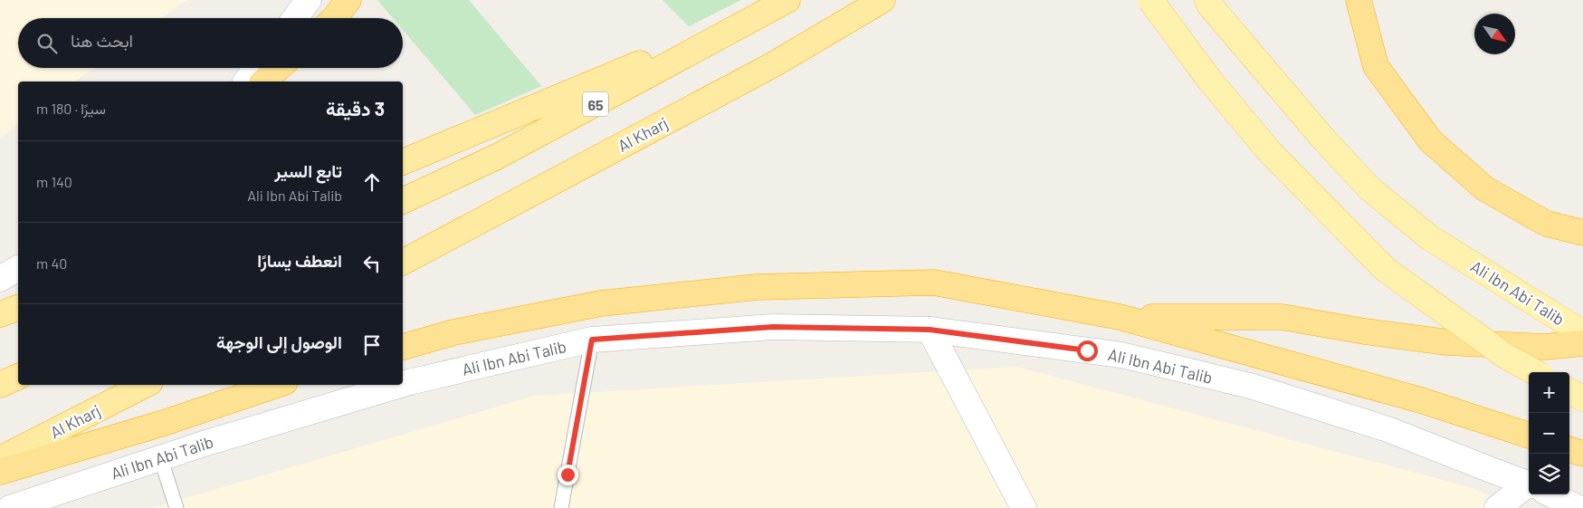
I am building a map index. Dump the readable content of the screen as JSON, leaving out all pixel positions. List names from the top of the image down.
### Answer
{
  "streets": {
    "highway": ["65", "Al Kharj"],
    "main road": ["Ali Ibn Abi Talib"]
  },
  "north": "bottom right",
  "page": {
    "search": "ابحث هنا",
    "heading": ["3 دقيقة", "سيرًا · 180 m"],
    "list": [
      ["تابع السير", "Ali Ibn Abi Talib", "140 m"],
      ["انعطف يسارًا", "40 m"],
      "الوصول إلى الوجهة"
    ],
    "map_buttons": ["+", "−"]
  }
}
